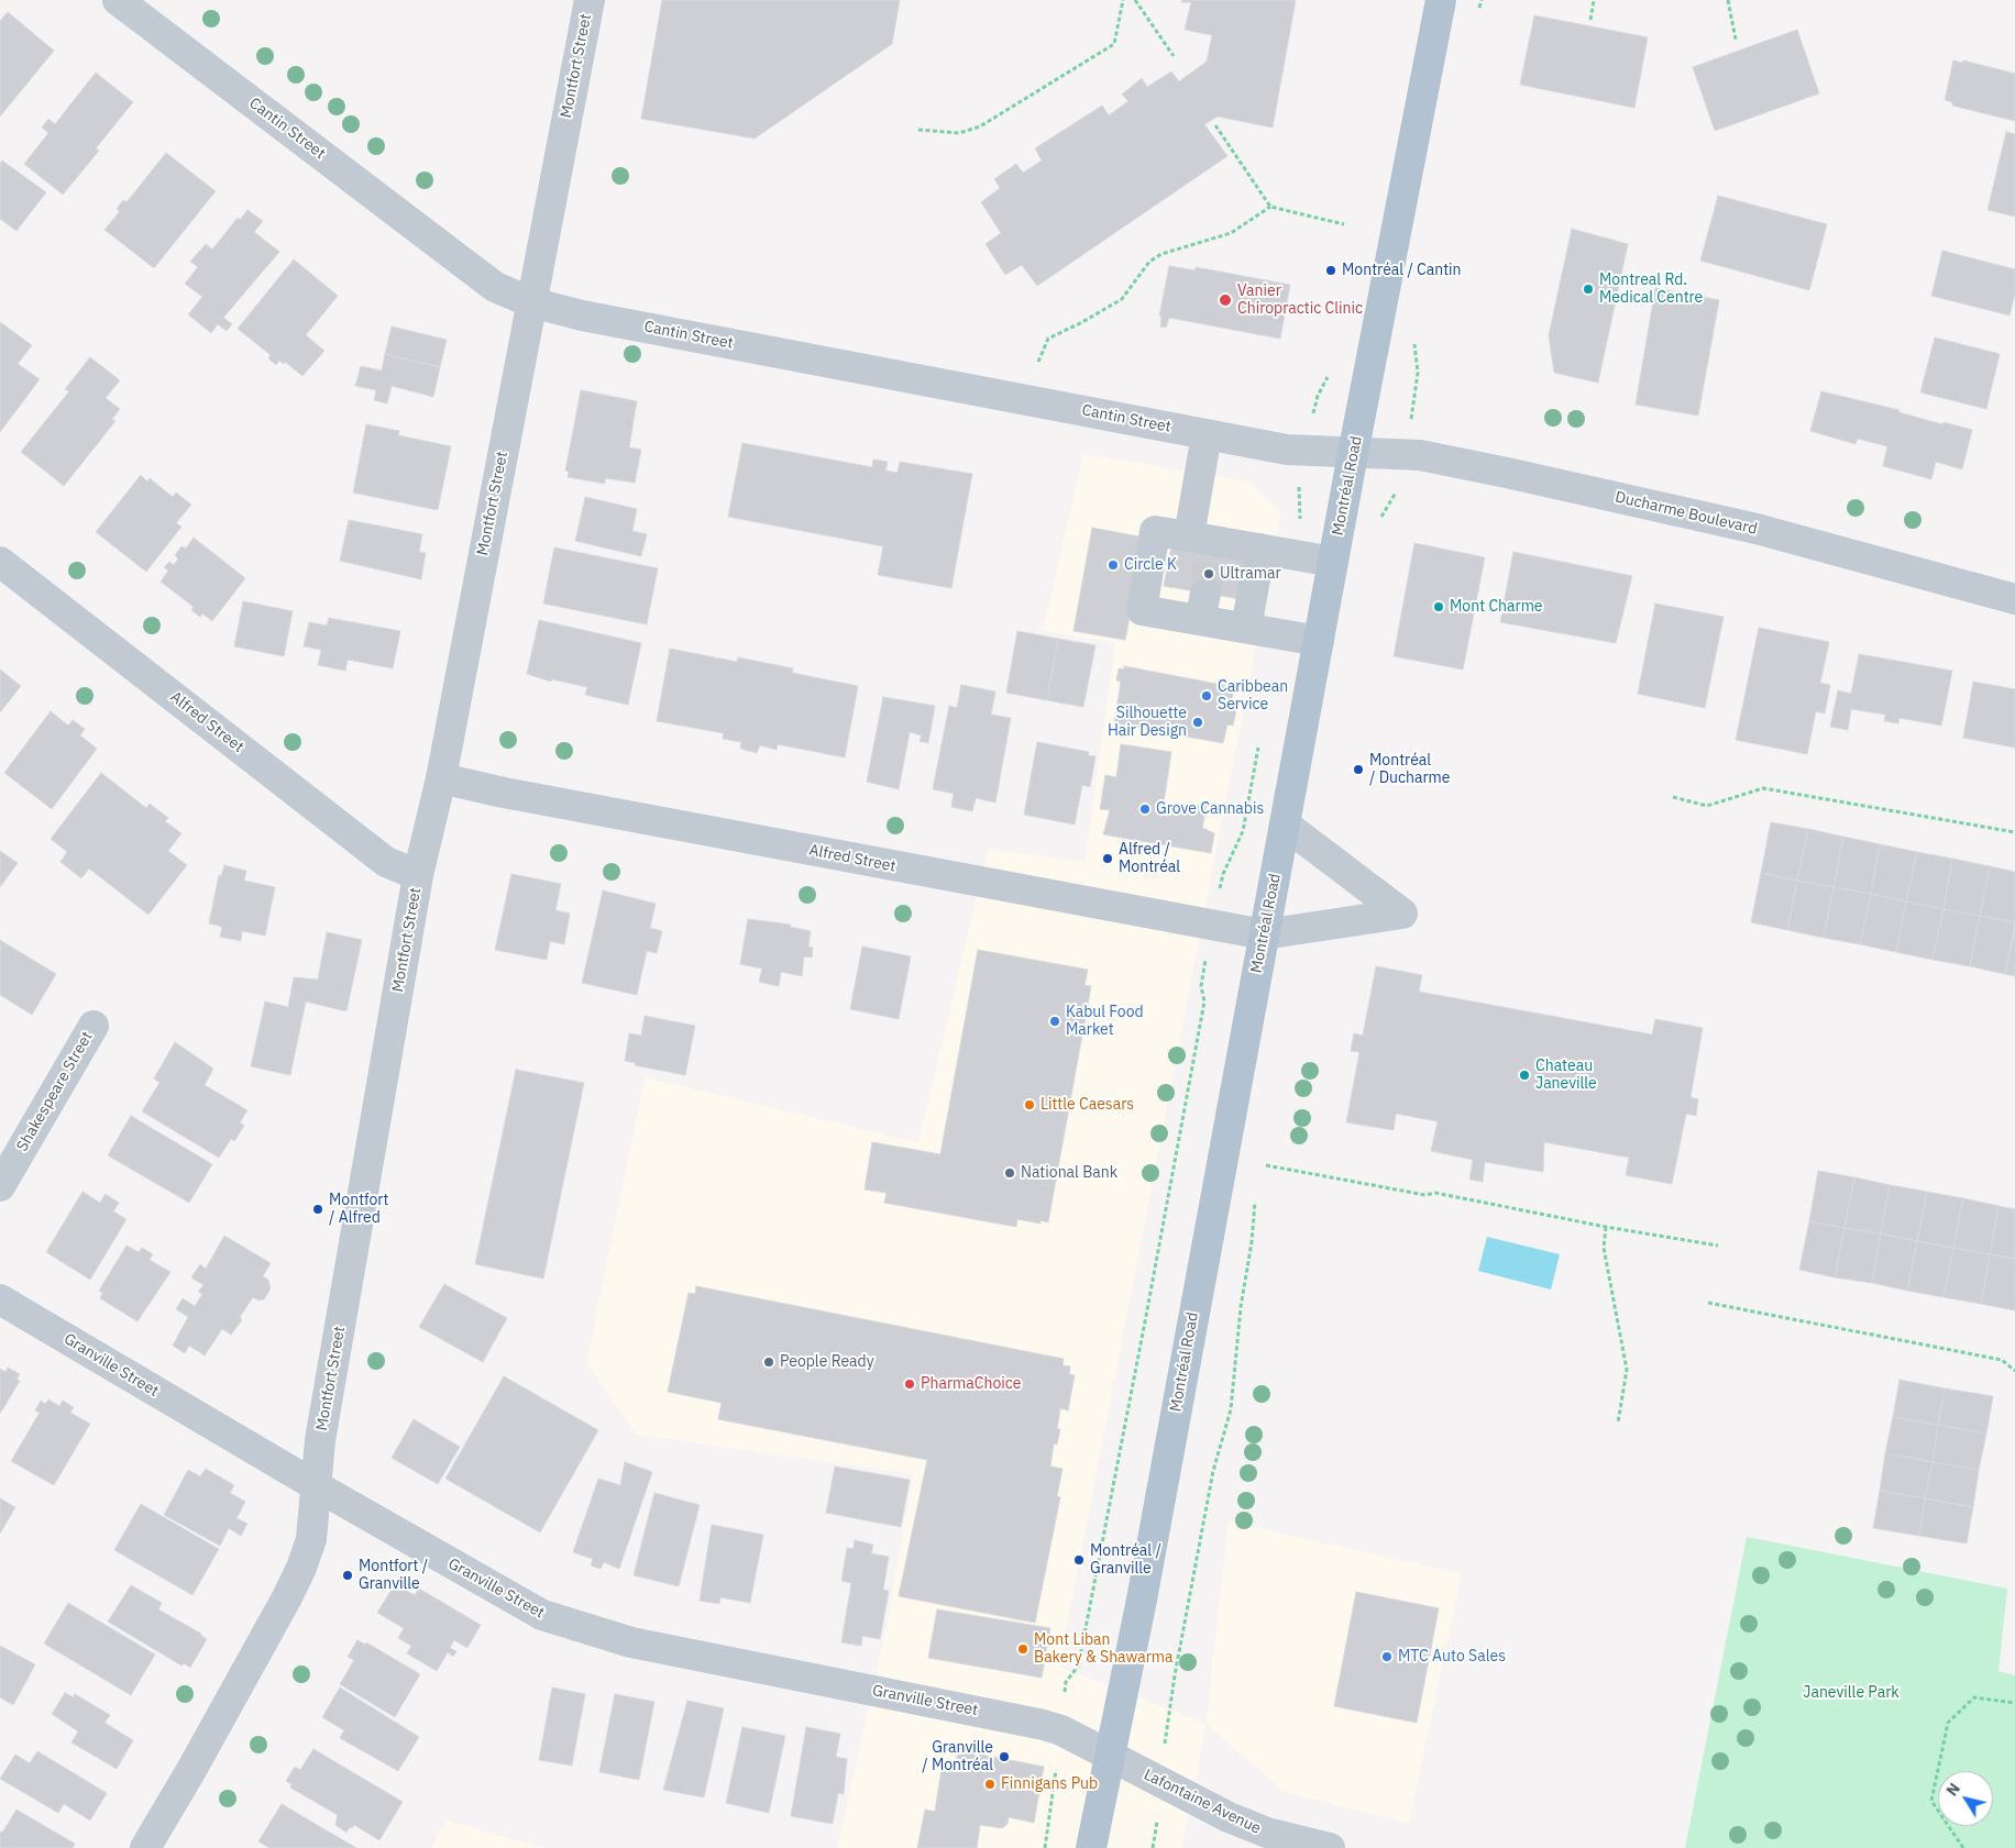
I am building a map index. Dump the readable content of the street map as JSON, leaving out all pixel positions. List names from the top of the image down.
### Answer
{
  "streets": {
    "main road": ["Montréal Road"],
    "street": [
      "Montfort Street",
      "Cantin Street",
      "Ducharme Boulevard",
      "Alfred Street",
      "Shakespeare Street",
      "Granville Street",
      "Lafontaine Avenue"
    ]
  },
  "crossings": [
    ["Montfort Street", "Cantin Street"],
    ["Montfort Street", "Alfred Street"],
    ["Montfort Street", "Granville Street"],
    ["Cantin Street", "Montréal Road"],
    ["Cantin Street", "Ducharme Boulevard"],
    ["Montréal Road", "Ducharme Boulevard"],
    ["Montréal Road", "Alfred Street"],
    ["Montréal Road", "Granville Street"],
    ["Montréal Road", "Lafontaine Avenue"],
    ["Granville Street", "Lafontaine Avenue"]
  ],
  "parks": ["Janeville Park"],
  "places": [
    "Montréal / Cantin",
    "Montreal Rd. Medical Centre",
    "Vanier Chiropractic Clinic",
    "Circle K",
    "Ultramar",
    "Mont Charme",
    "Caribbean Service",
    "Silhouette Hair Design",
    "Montréal / Ducharme",
    "Grove Cannabis",
    "Alfred / Montréal",
    "Kabul Food Market",
    "Chateau Janeville",
    "Little Caesars",
    "National Bank",
    "Montfort / Alfred",
    "People Ready",
    "PharmaChoice",
    "Montréal / Granville",
    "Montfort / Granville",
    "Mont Liban Bakery & Shawarma",
    "MTC Auto Sales",
    "Granville / Montréal",
    "Finnigans Pub"
  ],
  "north": "top left"
}
